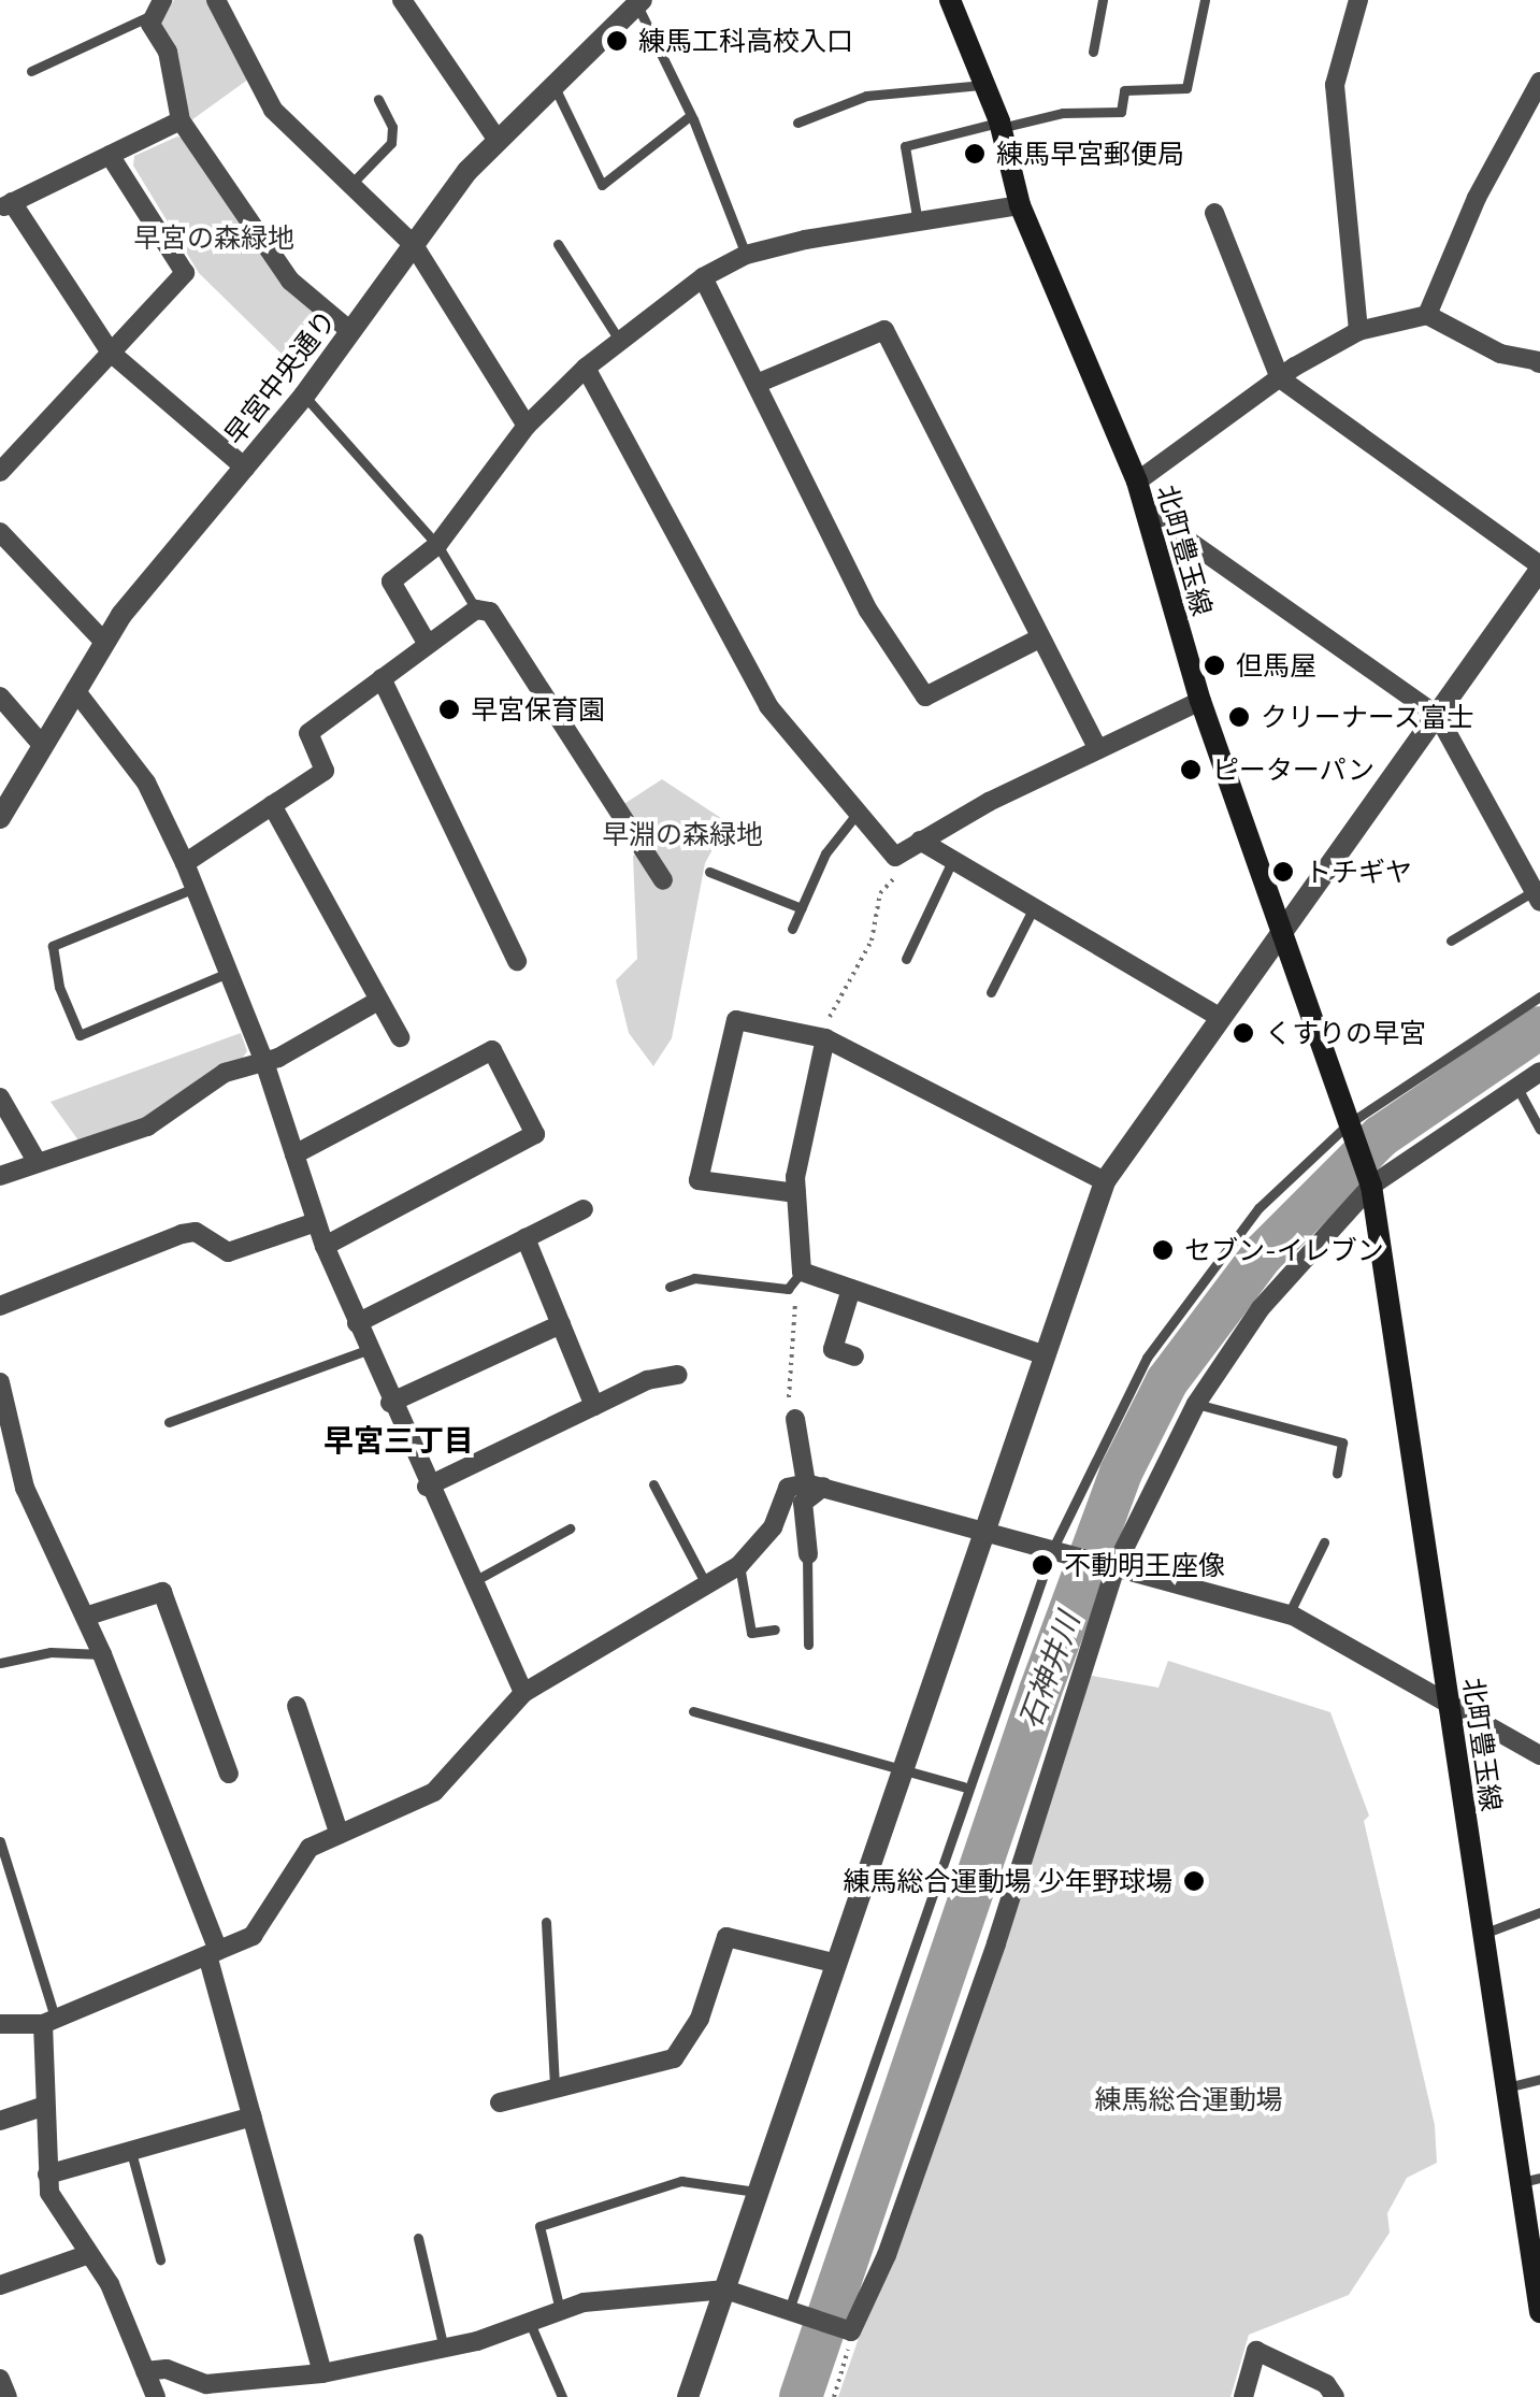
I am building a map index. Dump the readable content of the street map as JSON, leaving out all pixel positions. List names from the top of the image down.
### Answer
{
  "streets": {
    "main road": ["北町豊玉線"],
    "street": ["早宮中央通り"]
  },
  "districts": ["早宮三丁目"],
  "water": ["石神井川"],
  "parks": ["早宮の森緑地", "早淵の森緑地", "練馬総合運動場"],
  "places": [
    "練馬工科高校入口",
    "練馬早宮郵便局",
    "但馬屋",
    "早宮保育園",
    "クリーナース富士",
    "ピーターパン",
    "トチギヤ",
    "くすりの早宮",
    "セブン-イレブン",
    "不動明王座像",
    "練馬総合運動場 少年野球場"
  ]
}
